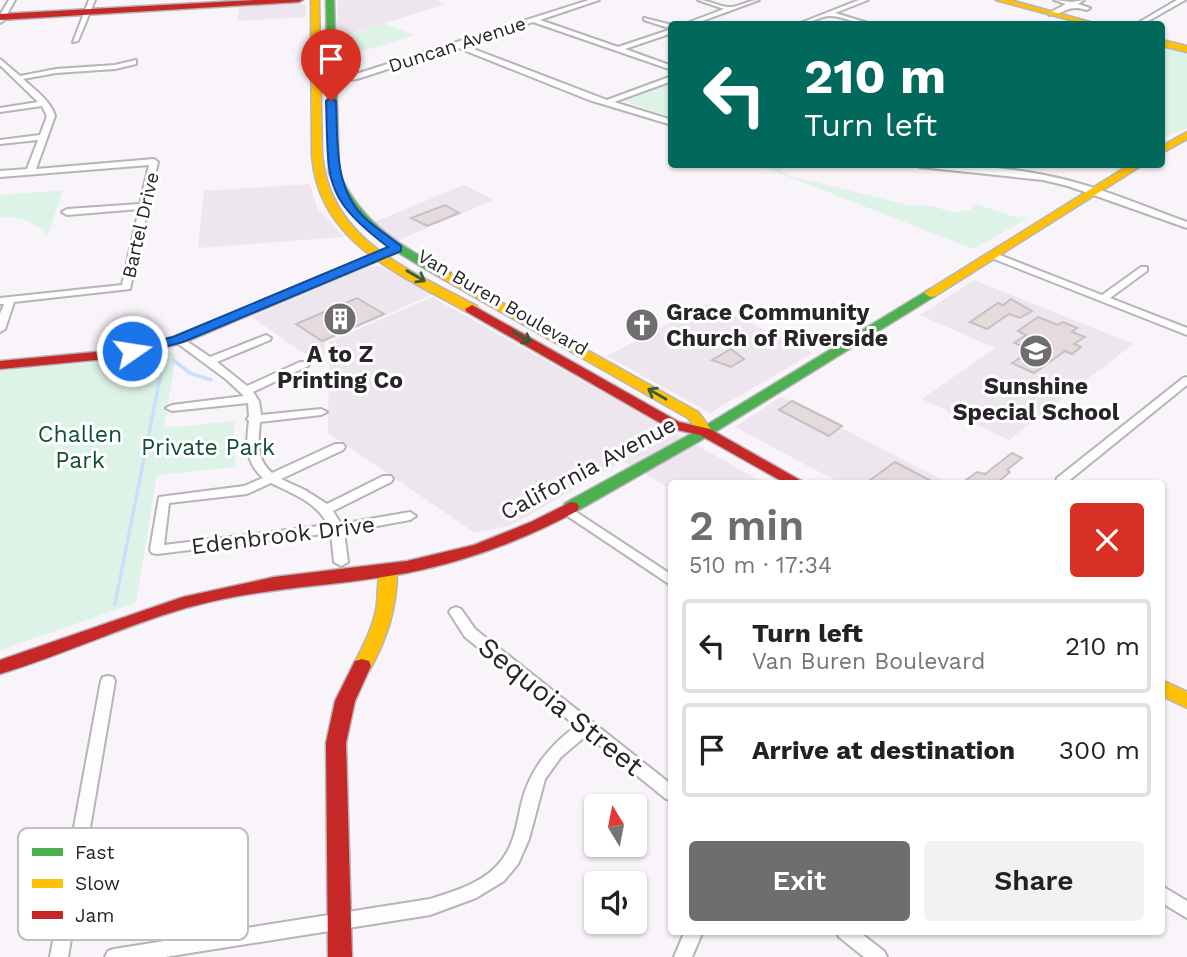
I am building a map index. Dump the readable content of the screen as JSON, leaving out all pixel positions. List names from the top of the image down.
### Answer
{
  "streets": {
    "main road": ["Van Buren Boulevard", "California Avenue"],
    "street": [
      "Duncan Avenue",
      "Bartel Drive",
      "Edenbrook Drive",
      "Sequoia Street"
    ]
  },
  "crossings": [
    ["Duncan Avenue", "Van Buren Boulevard"],
    ["Van Buren Boulevard", "California Avenue"]
  ],
  "parks": ["Challen Park", "Private Park"],
  "places": {
    "building": ["A to Z Printing Co"],
    "church": ["Grace Community Church of Riverside"],
    "school or university": ["Sunshine Special School"]
  },
  "legend": ["Fast", "Slow", "Jam"],
  "north": "top",
  "page": {
    "turn": ["210 m", "Turn left"],
    "heading": ["2 min", "510 m · 17:34"],
    "list": [
      {
        "name": "Turn left",
        "note": "Van Buren Boulevard",
        "value": "210 m"
      },
      {
        "name": "Arrive at destination",
        "value": "300 m"
      }
    ],
    "buttons": ["Exit", "Share"]
  }
}
